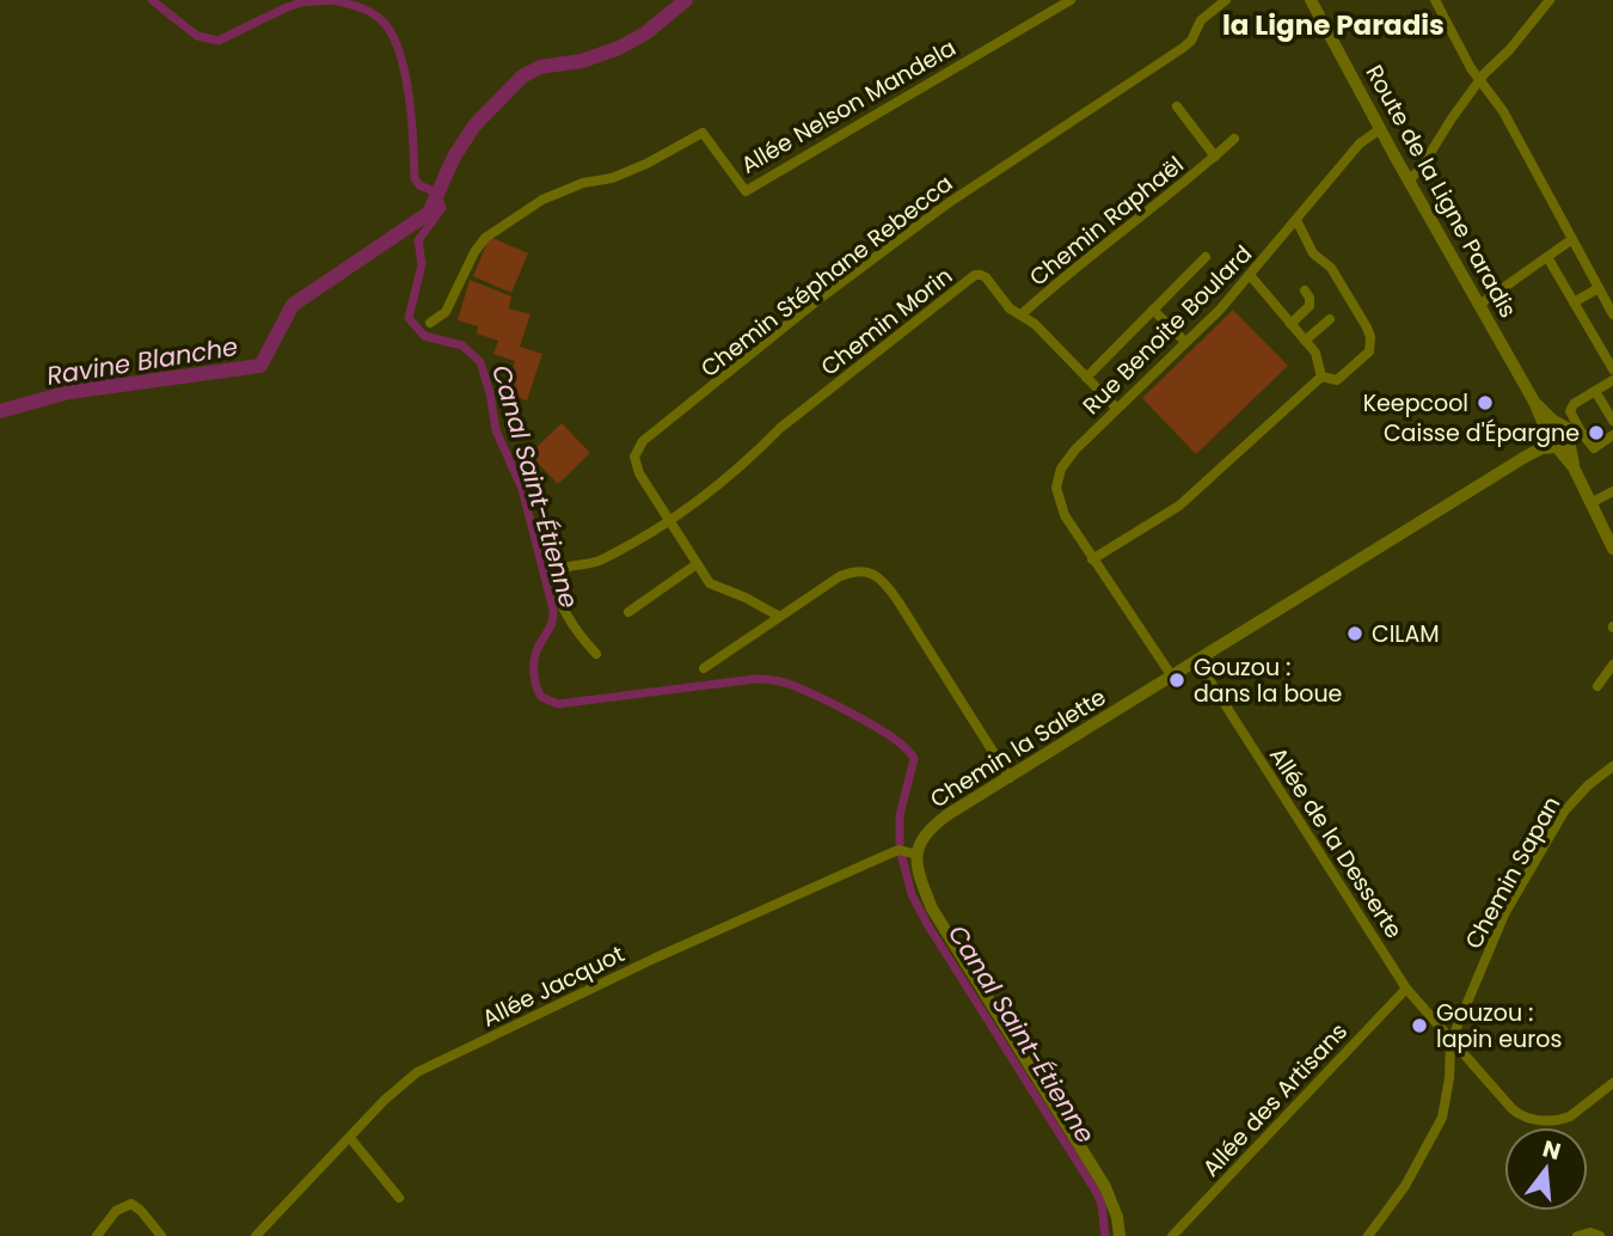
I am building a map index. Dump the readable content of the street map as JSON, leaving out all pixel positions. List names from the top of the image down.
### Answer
{
  "streets": {
    "main road": ["Route de la Ligne Paradis"],
    "street": [
      "Allée Nelson Mandela",
      "Chemin Raphaël",
      "Chemin Stéphane Rebecca",
      "Chemin Morin",
      "Rue Benoite Boulard",
      "Chemin la Salette",
      "Allée de la Desserte",
      "Chemin Sapan",
      "Allée Jacquot",
      "Allée des Artisans"
    ]
  },
  "crossings": [
    ["Route de la Ligne Paradis", "Rue Benoite Boulard"],
    ["Route de la Ligne Paradis", "Chemin la Salette"],
    ["Chemin Raphaël", "Chemin Morin"],
    ["Chemin Stéphane Rebecca", "Chemin Morin"],
    ["Chemin Morin", "Rue Benoite Boulard"],
    ["Chemin la Salette", "Allée de la Desserte"],
    ["Chemin la Salette", "Allée Jacquot"],
    ["Allée de la Desserte", "Chemin Sapan"],
    ["Allée de la Desserte", "Allée des Artisans"]
  ],
  "districts": ["la Ligne Paradis"],
  "water": ["Ravine Blanche", "Canal Saint-Étienne"],
  "places": [
    "Keepcool",
    "Caisse d'Épargne",
    "CILAM",
    "Gouzou : dans la boue",
    "Gouzou : lapin euros"
  ],
  "north": "top"
}
